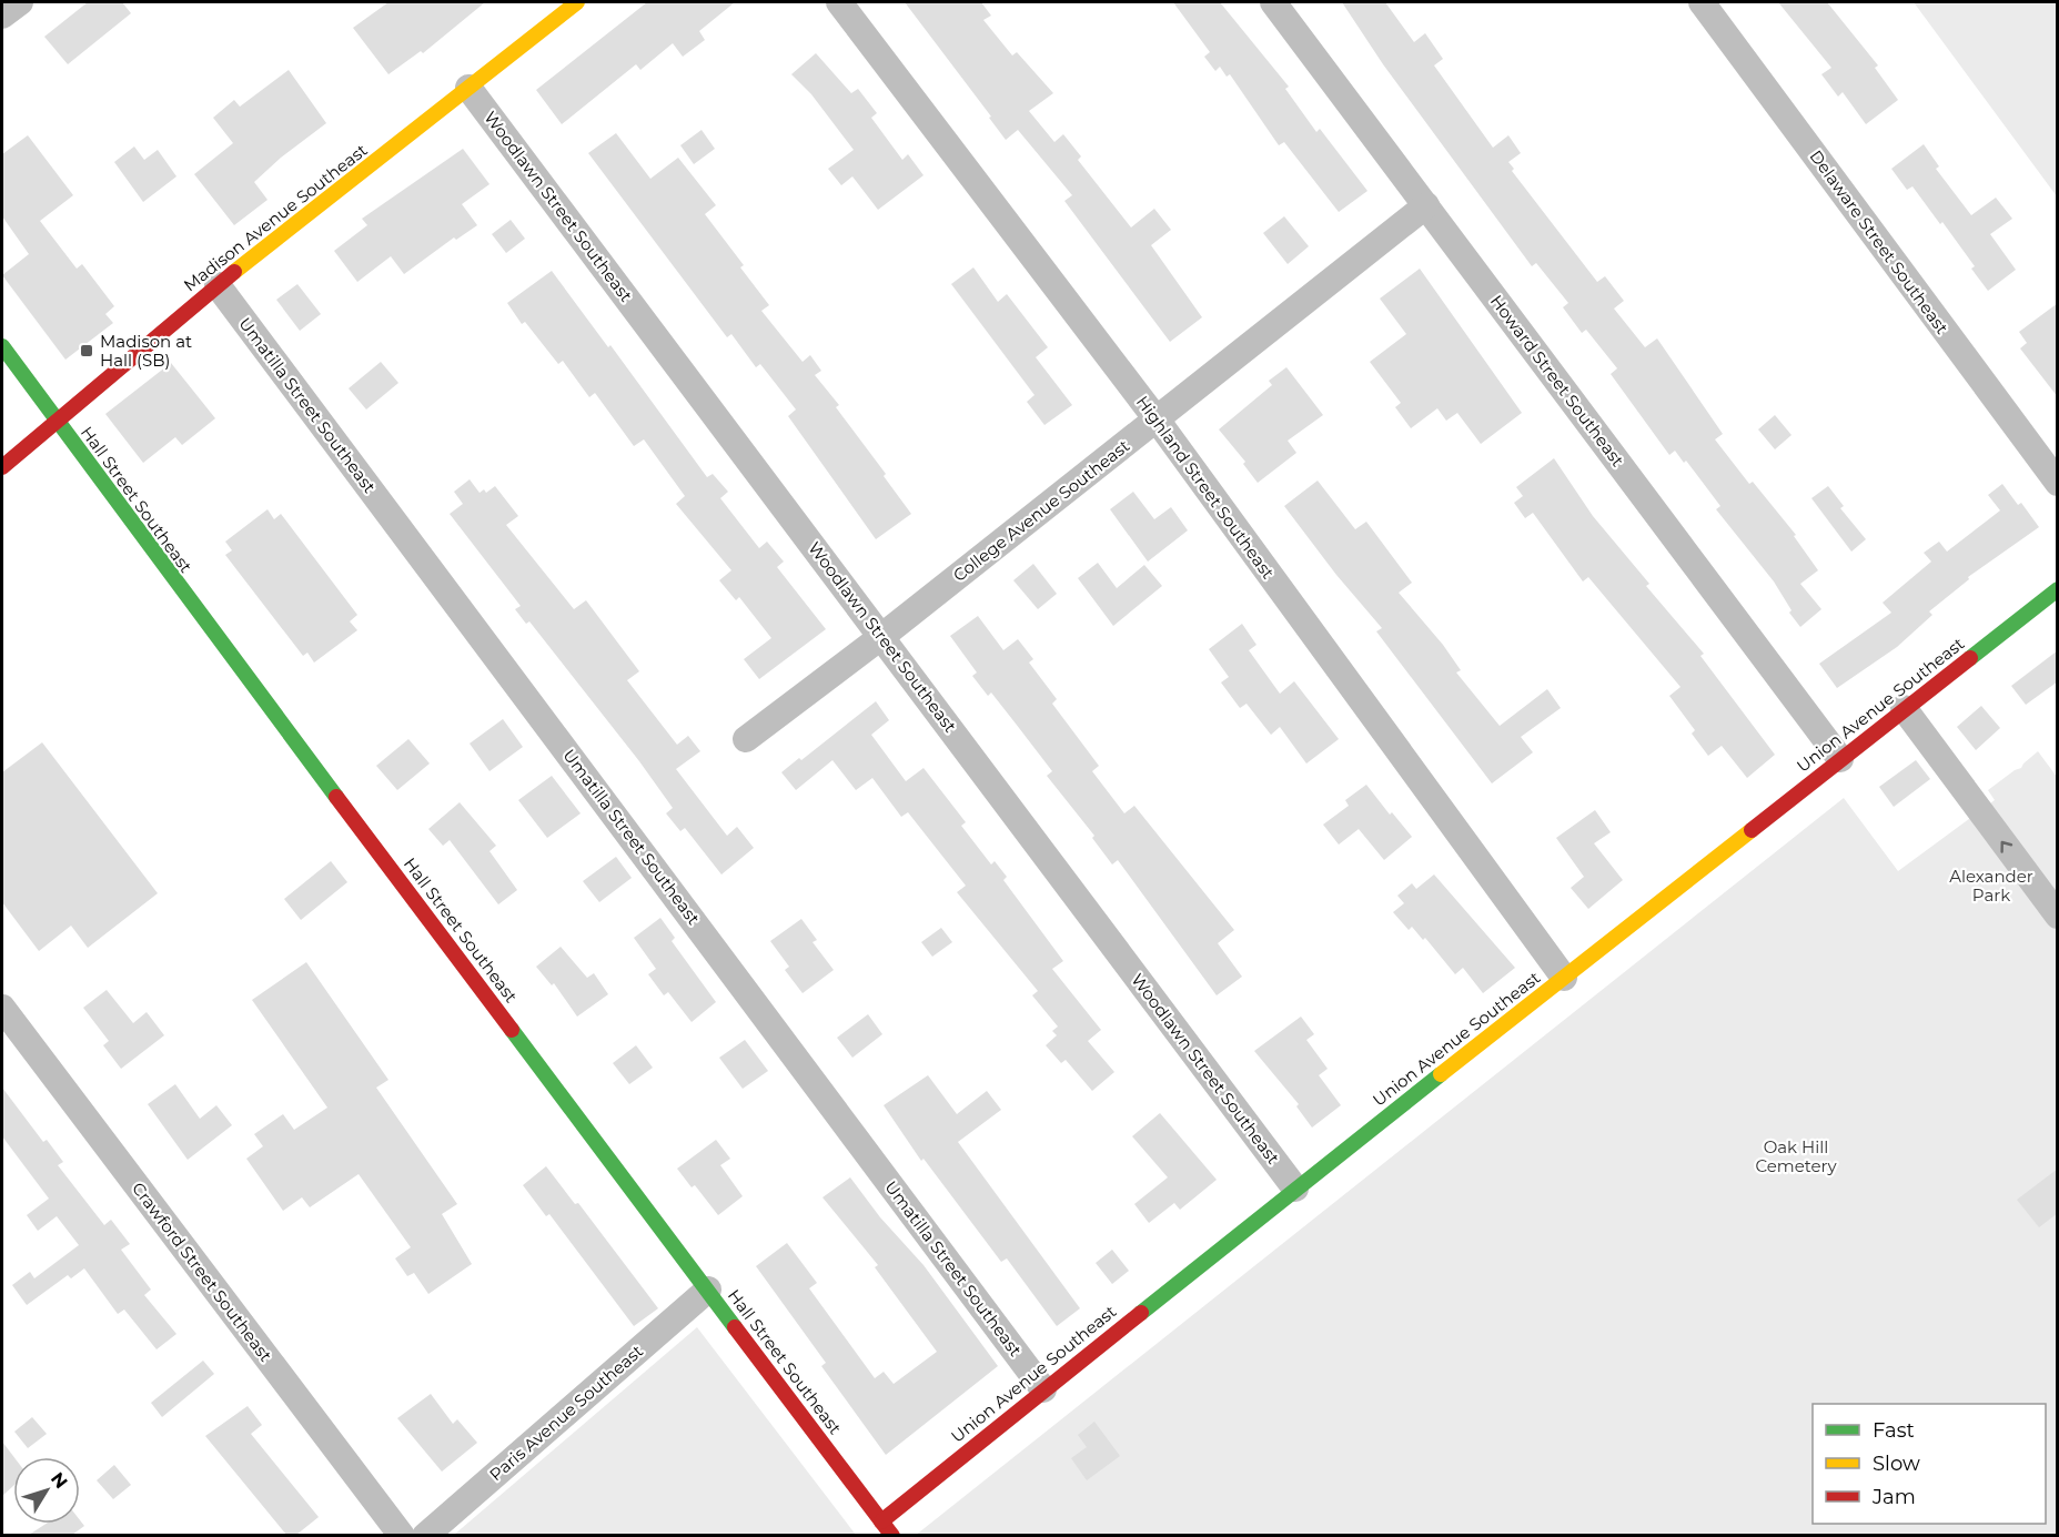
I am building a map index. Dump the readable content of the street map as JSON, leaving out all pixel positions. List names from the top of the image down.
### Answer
{
  "streets": {
    "street": [
      "Woodlawn Street Southeast",
      "Madison Avenue Southeast",
      "Delaware Street Southeast",
      "Howard Street Southeast",
      "Umatilla Street Southeast",
      "Highland Street Southeast",
      "Hall Street Southeast",
      "College Avenue Southeast",
      "Union Avenue Southeast",
      "Crawford Street Southeast",
      "Paris Avenue Southeast"
    ]
  },
  "crossings": [
    ["Woodlawn Street Southeast", "Madison Avenue Southeast"],
    ["Woodlawn Street Southeast", "College Avenue Southeast"],
    ["Woodlawn Street Southeast", "Union Avenue Southeast"],
    ["Madison Avenue Southeast", "Umatilla Street Southeast"],
    ["Madison Avenue Southeast", "Hall Street Southeast"],
    ["Howard Street Southeast", "College Avenue Southeast"],
    ["Howard Street Southeast", "Union Avenue Southeast"],
    ["Umatilla Street Southeast", "Union Avenue Southeast"],
    ["Highland Street Southeast", "College Avenue Southeast"],
    ["Highland Street Southeast", "Union Avenue Southeast"],
    ["Hall Street Southeast", "Union Avenue Southeast"],
    ["Hall Street Southeast", "Paris Avenue Southeast"]
  ],
  "parks": ["Alexander Park", "Oak Hill Cemetery"],
  "places": {
    "transit": ["Madison at Hall (SB)"]
  },
  "legend": ["Fast", "Slow", "Jam"],
  "north": "top right"
}
